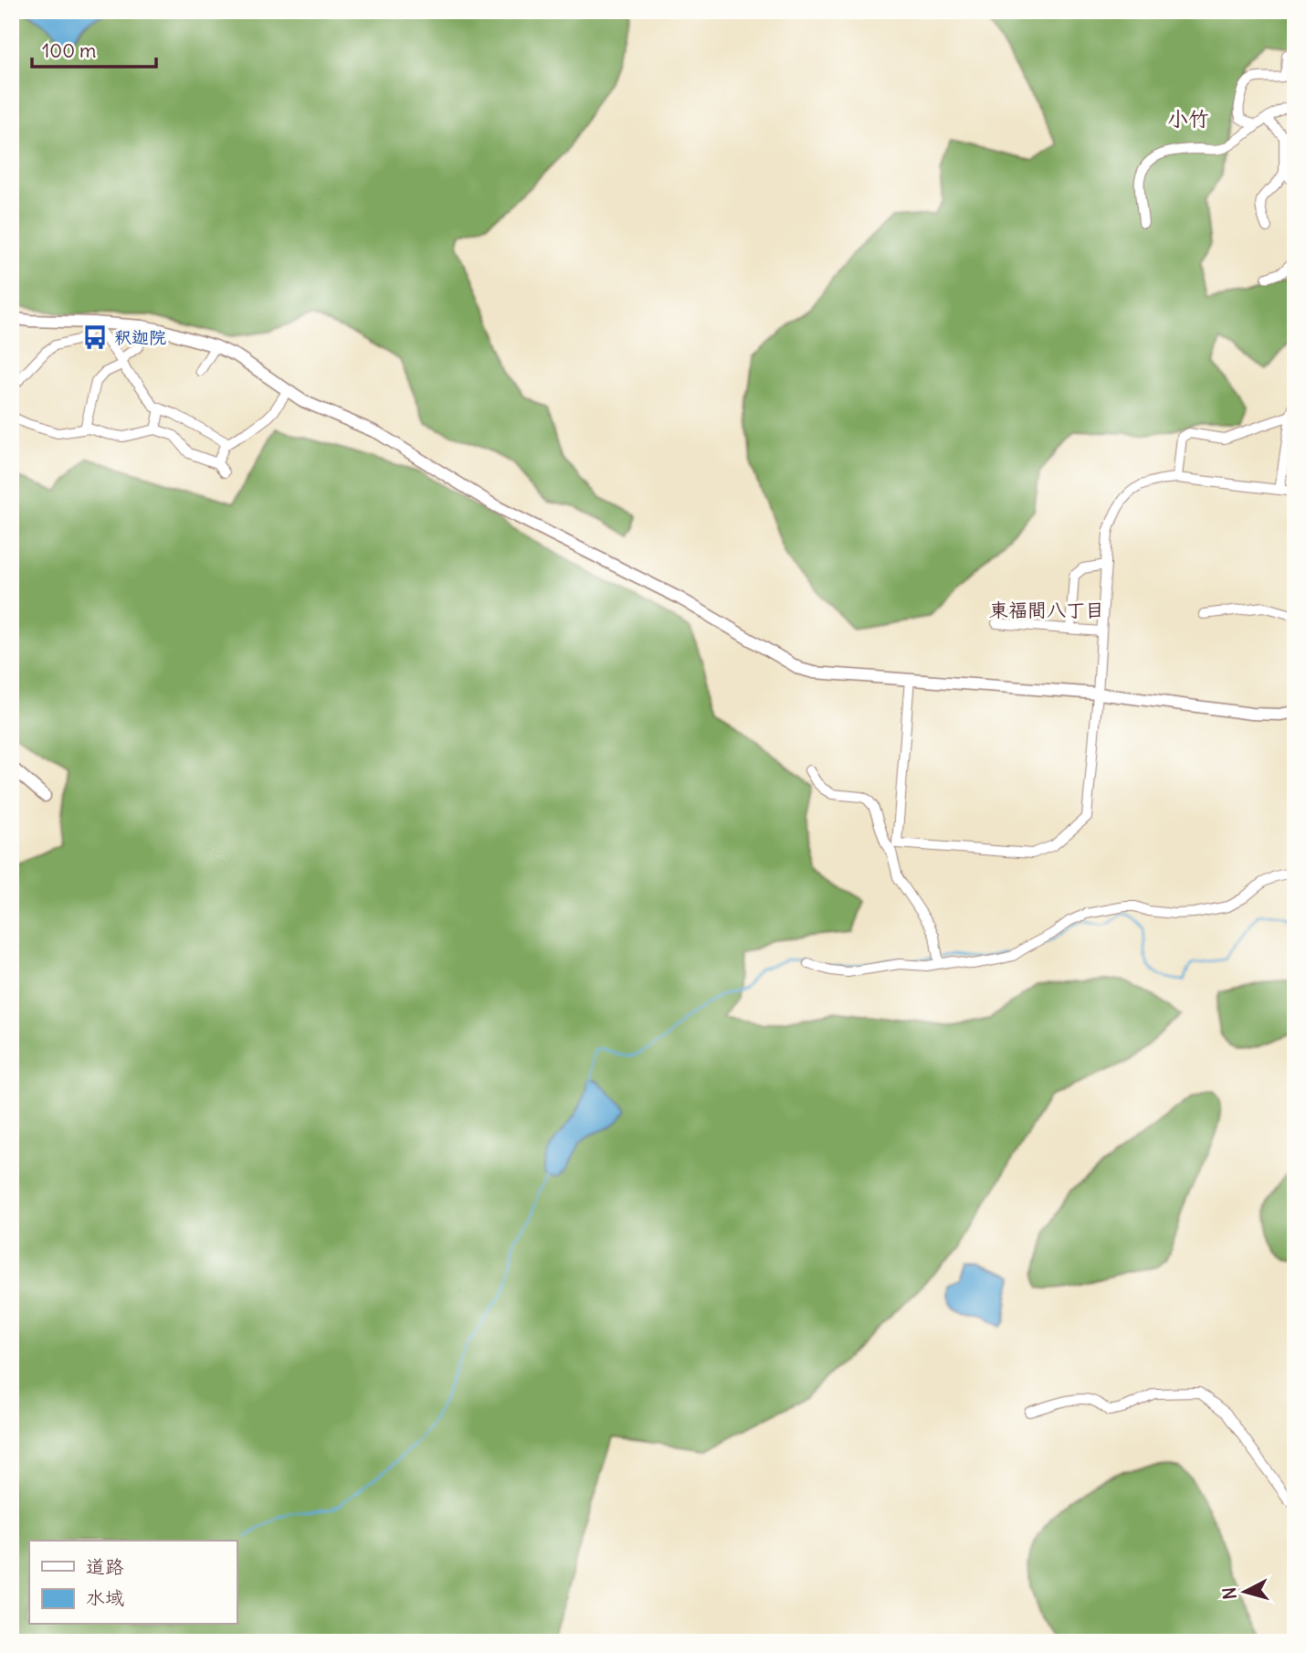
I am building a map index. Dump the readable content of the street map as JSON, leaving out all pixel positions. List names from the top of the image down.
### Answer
{
  "districts": ["小竹", "東福間八丁目"],
  "places": {
    "bus stop": ["釈迦院"]
  },
  "legend": ["道路", "水域"],
  "scale_bar": "100 m",
  "north": "left"
}
